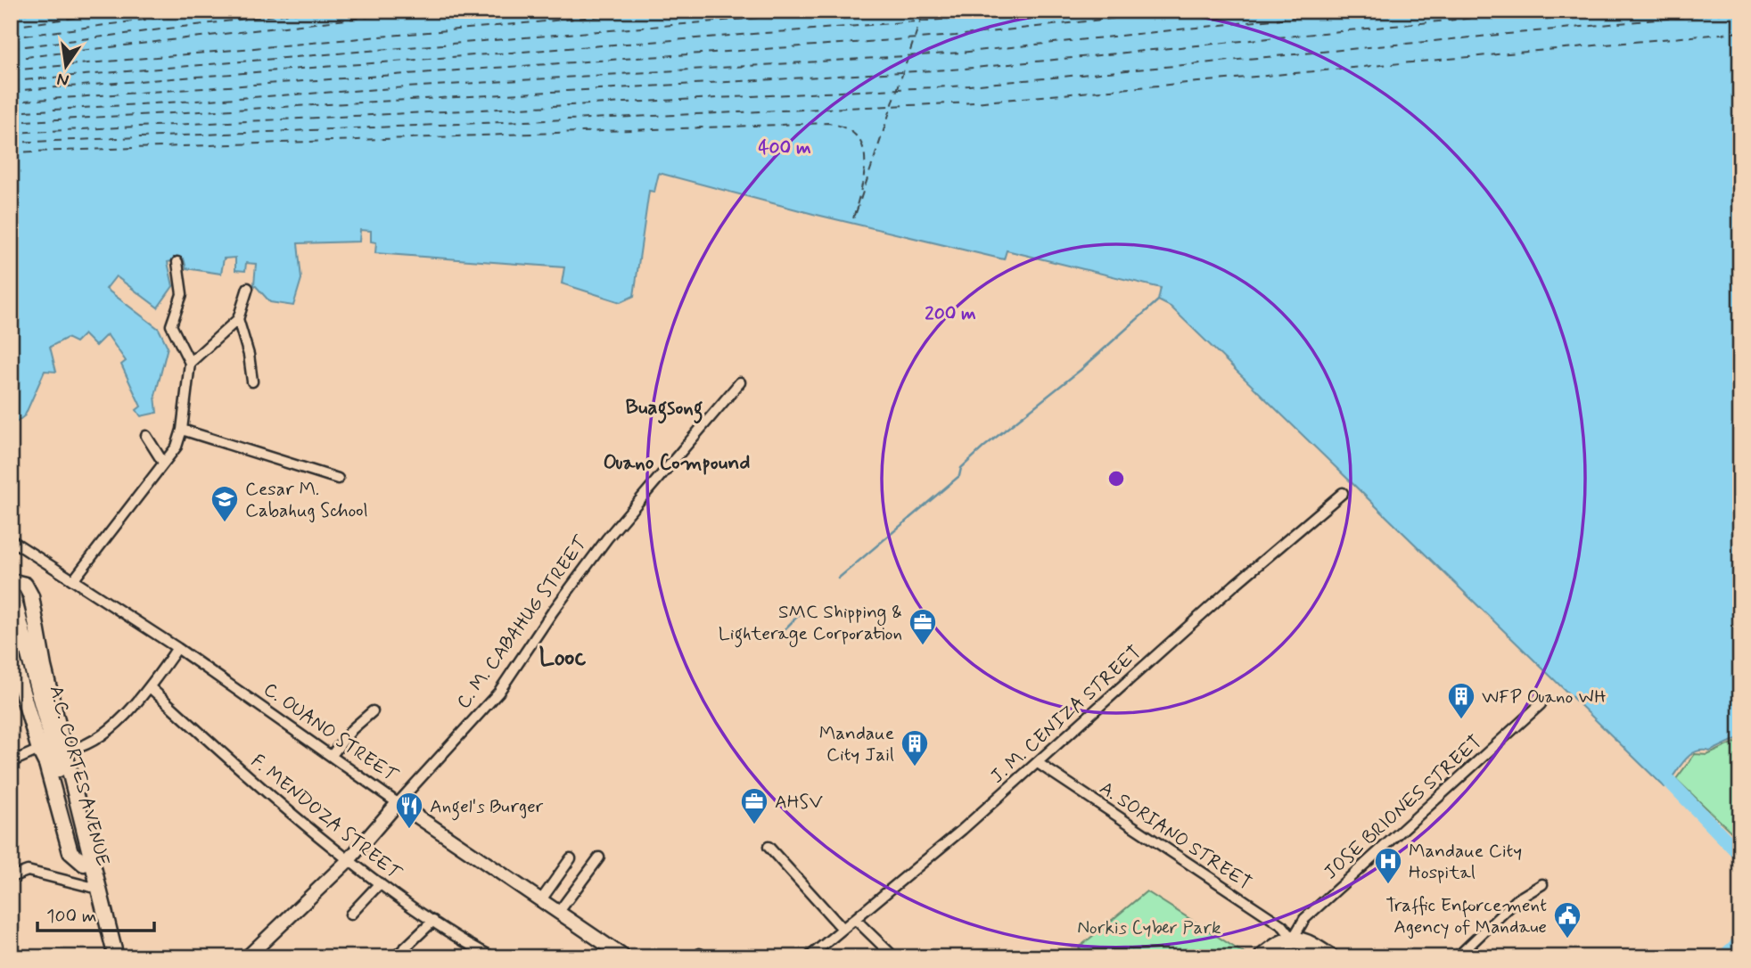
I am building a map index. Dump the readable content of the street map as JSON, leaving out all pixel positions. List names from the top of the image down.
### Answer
{
  "streets": {
    "main road": ["A.C. CORTES AVENUE"],
    "street": [
      "C. M. CABAHUG STREET",
      "J. M. CENIZA STREET",
      "C. OUANO STREET",
      "JOSE BRIONES STREET",
      "F. MENDOZA STREET",
      "A. SORIANO STREET"
    ]
  },
  "crossings": [
    ["C. M. CABAHUG STREET", "C. OUANO STREET"],
    ["C. M. CABAHUG STREET", "F. MENDOZA STREET"],
    ["J. M. CENIZA STREET", "A. SORIANO STREET"],
    ["JOSE BRIONES STREET", "A. SORIANO STREET"]
  ],
  "districts": ["Buagsong", "Ouano Compound", "Looc"],
  "parks": ["Norkis Cyber Park"],
  "places": {
    "school or university": ["Cesar M. Cabahug School"],
    "office": ["SMC Shipping & Lighterage Corporation", "AHSV"],
    "building": ["WFP Ouano WH", "Mandaue City Jail"],
    "restaurant": ["Angel's Burger"],
    "hospital": ["Mandaue City Hospital"],
    "public building": ["Traffic Enforcement Agency of Mandaue"]
  },
  "scale_bar": "100 m",
  "north": "bottom",
  "rings": ["400 m", "200 m"]
}
